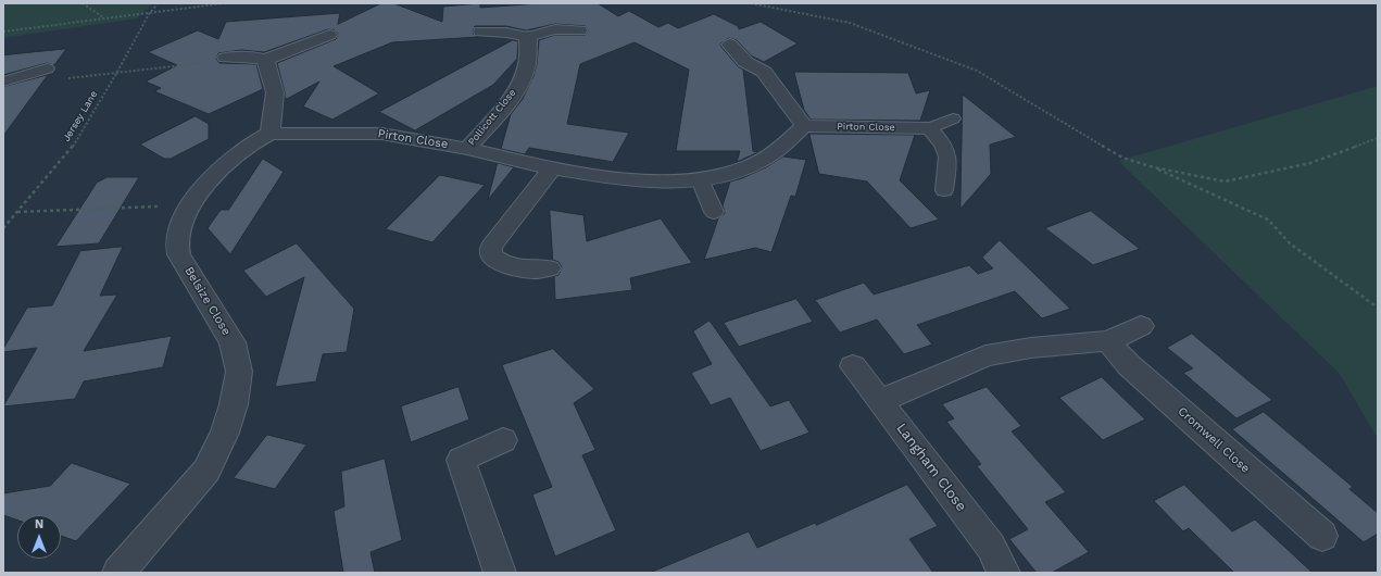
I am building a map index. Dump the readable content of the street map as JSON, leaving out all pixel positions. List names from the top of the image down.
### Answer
{
  "streets": {
    "street": [
      "Pollicott Close",
      "Pirton Close",
      "Belsize Close",
      "Cromwell Close",
      "Langham Close"
    ],
    "path": ["Jersey Lane"]
  },
  "crossings": [
    ["Pollicott Close", "Pirton Close"],
    ["Pirton Close", "Belsize Close"]
  ],
  "north": "top"
}
